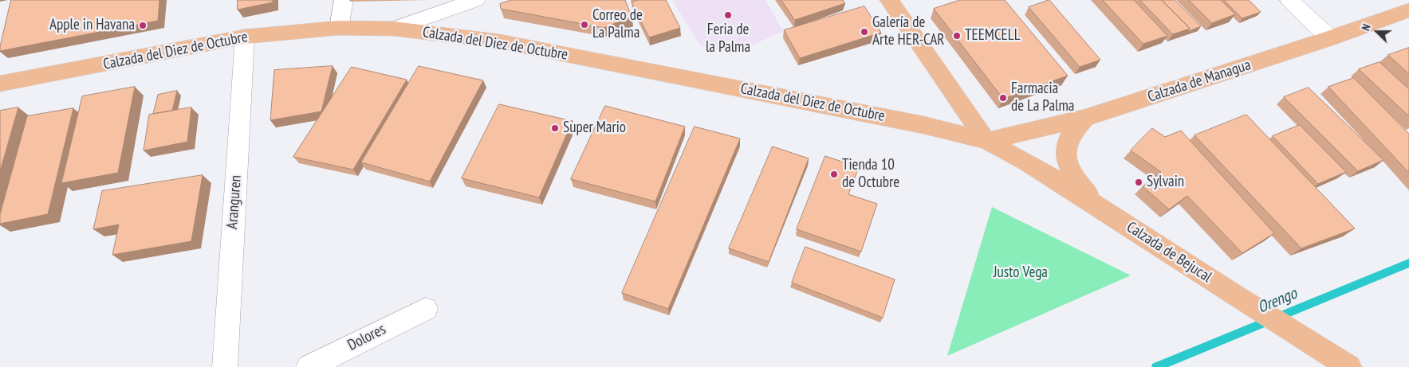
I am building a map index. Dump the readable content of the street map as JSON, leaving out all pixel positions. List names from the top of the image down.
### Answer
{
  "streets": {
    "main road": ["Calzada del Diez de Octubre", "Calzada de Managua", "Calzada de Bejucal"],
    "street": ["Aranguren", "Dolores"]
  },
  "crossings": [
    ["Calzada del Diez de Octubre", "Calzada de Managua"],
    ["Calzada del Diez de Octubre", "Aranguren"],
    ["Calzada del Diez de Octubre", "Calzada de Bejucal"],
    ["Calzada de Managua", "Calzada de Bejucal"]
  ],
  "water": ["Orengo"],
  "parks": ["Justo Vega"],
  "places": [
    "Feria de la Palma",
    "Correo de La Palma",
    "Apple in Havana",
    "Galería de Arte HER-CAR",
    "TEEMCELL",
    "Farmacia de La Palma",
    "Super Mario",
    "Tienda 10 de Octubre",
    "Sylvain"
  ],
  "north": "left"
}
